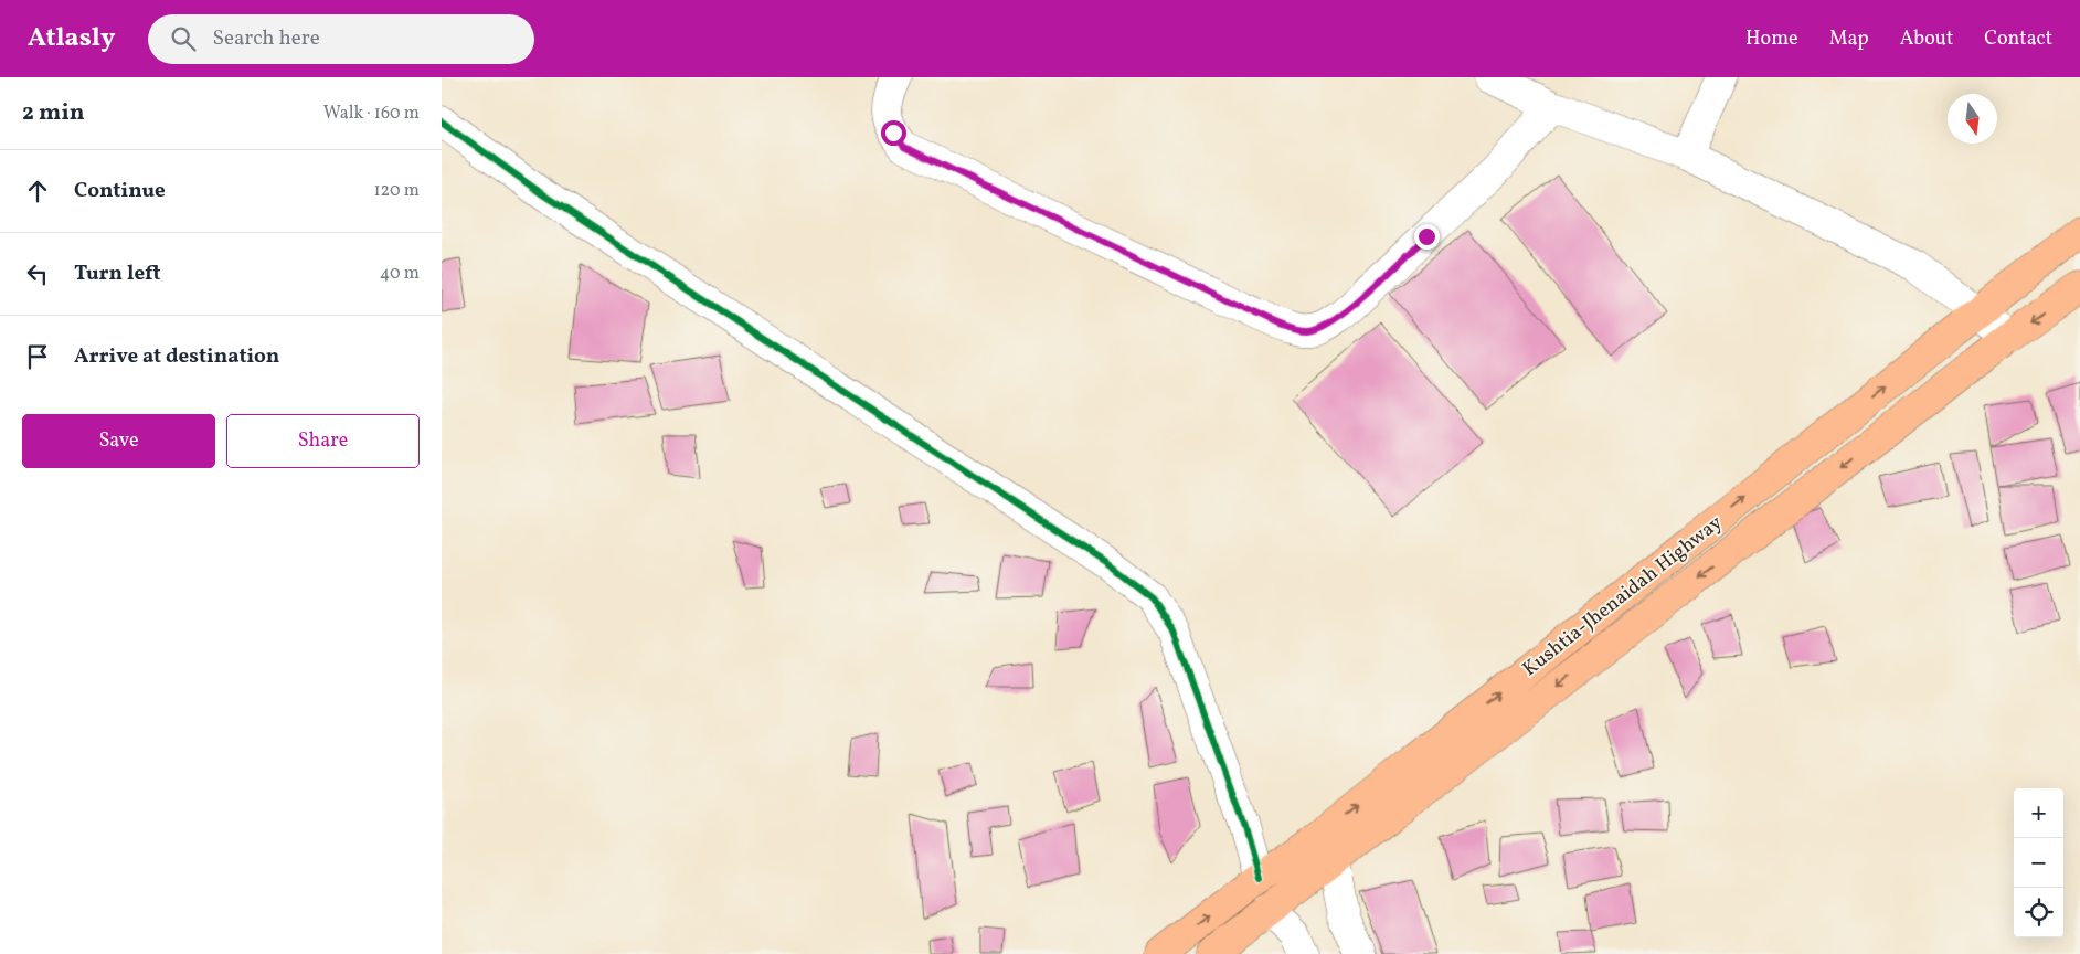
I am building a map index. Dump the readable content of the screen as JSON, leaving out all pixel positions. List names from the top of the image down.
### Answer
{
  "streets": {
    "highway": ["Kushtia-Jhenaidah Highway"]
  },
  "north": "bottom",
  "page": {
    "header": "Atlasly",
    "search": "Search here",
    "nav": [
      "Home",
      "Map",
      "About",
      "Contact"
    ],
    "heading": ["2 min", "Walk · 160 m"],
    "list": [
      ["Continue", "120 m"],
      ["Turn left", "40 m"],
      "Arrive at destination"
    ],
    "buttons": ["Save", "Share"],
    "map_buttons": ["+", "−"]
  }
}
